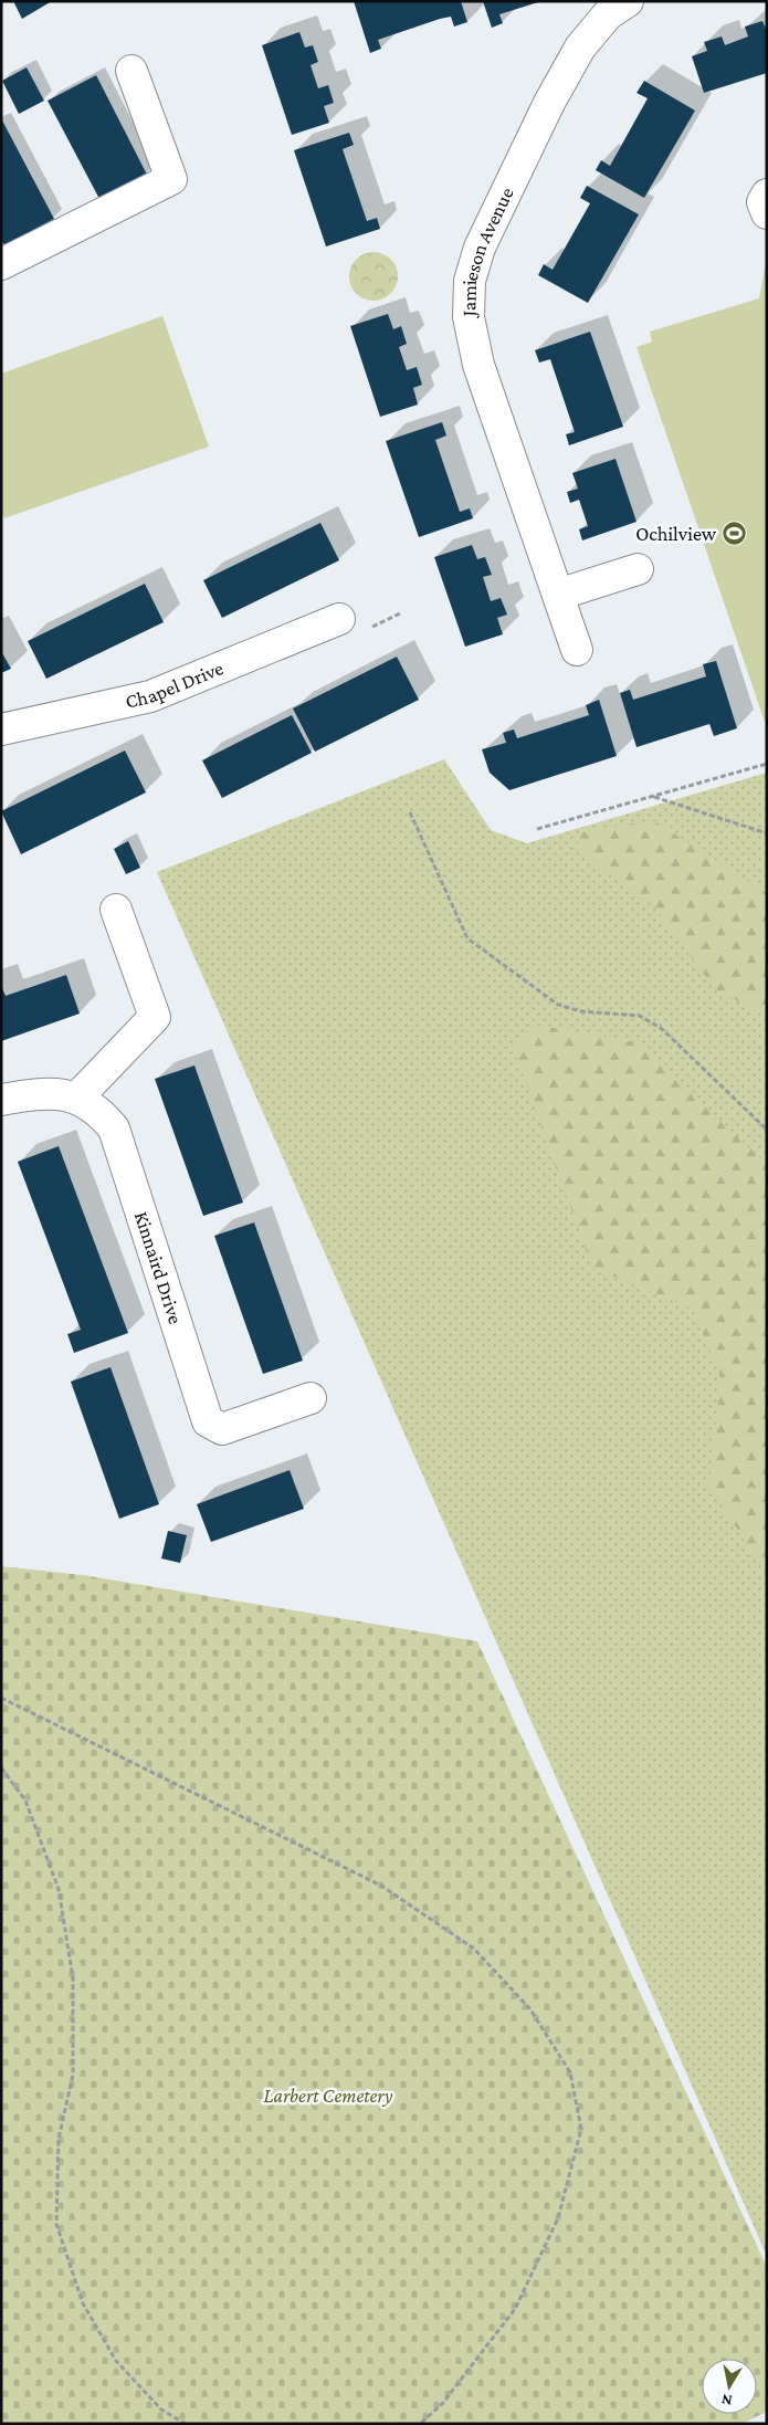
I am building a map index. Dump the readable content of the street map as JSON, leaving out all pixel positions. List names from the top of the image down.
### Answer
{
  "streets": {
    "street": ["Jamieson Avenue", "Chapel Drive", "Kinnaird Drive"]
  },
  "parks": ["Larbert Cemetery"],
  "places": {
    "sports": ["Ochilview"]
  },
  "north": "bottom"
}
